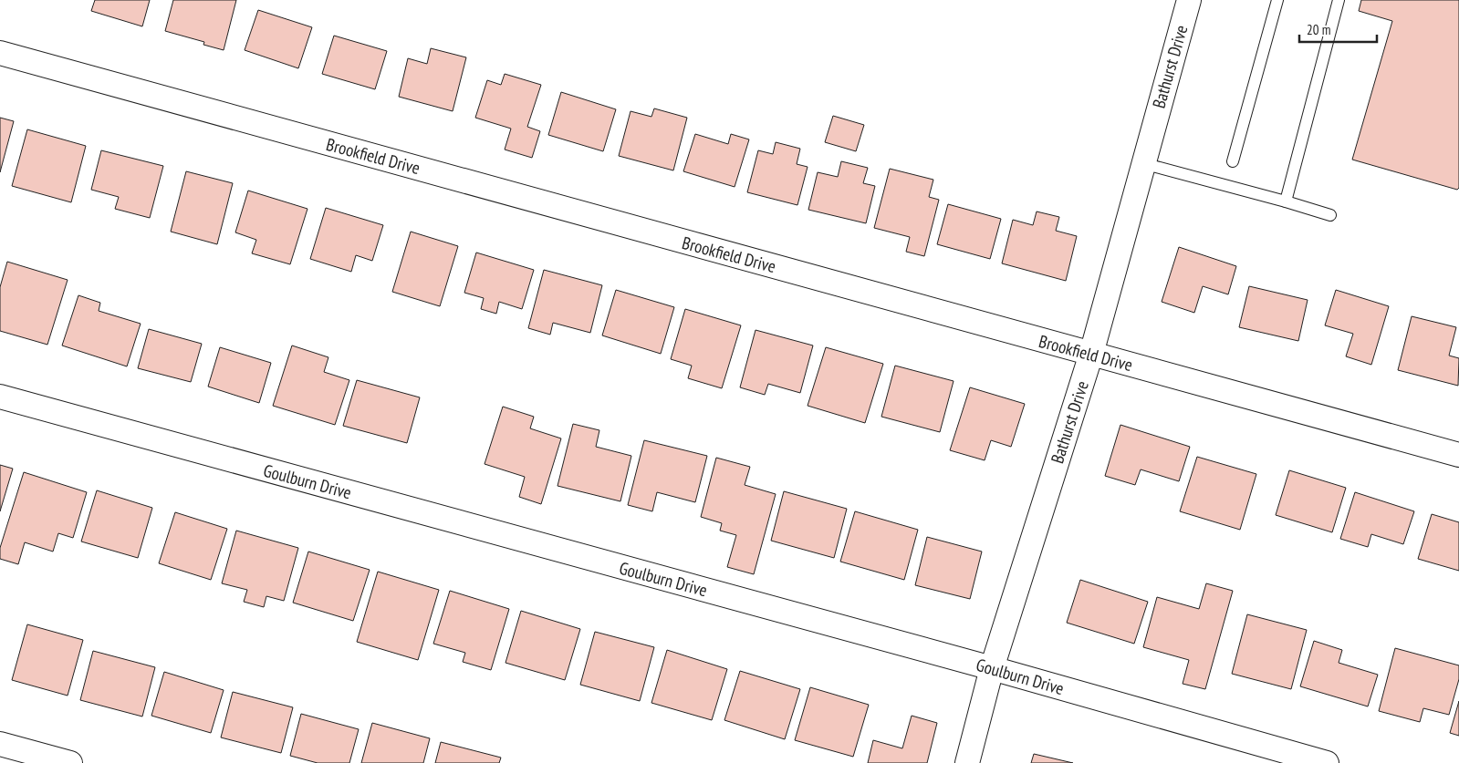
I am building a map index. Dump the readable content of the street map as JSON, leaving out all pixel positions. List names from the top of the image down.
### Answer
{
  "streets": {
    "street": ["Bathurst Drive", "Brookfield Drive", "Goulburn Drive"]
  },
  "crossings": [
    ["Bathurst Drive", "Brookfield Drive"],
    ["Bathurst Drive", "Goulburn Drive"]
  ],
  "scale_bar": "20 m"
}
